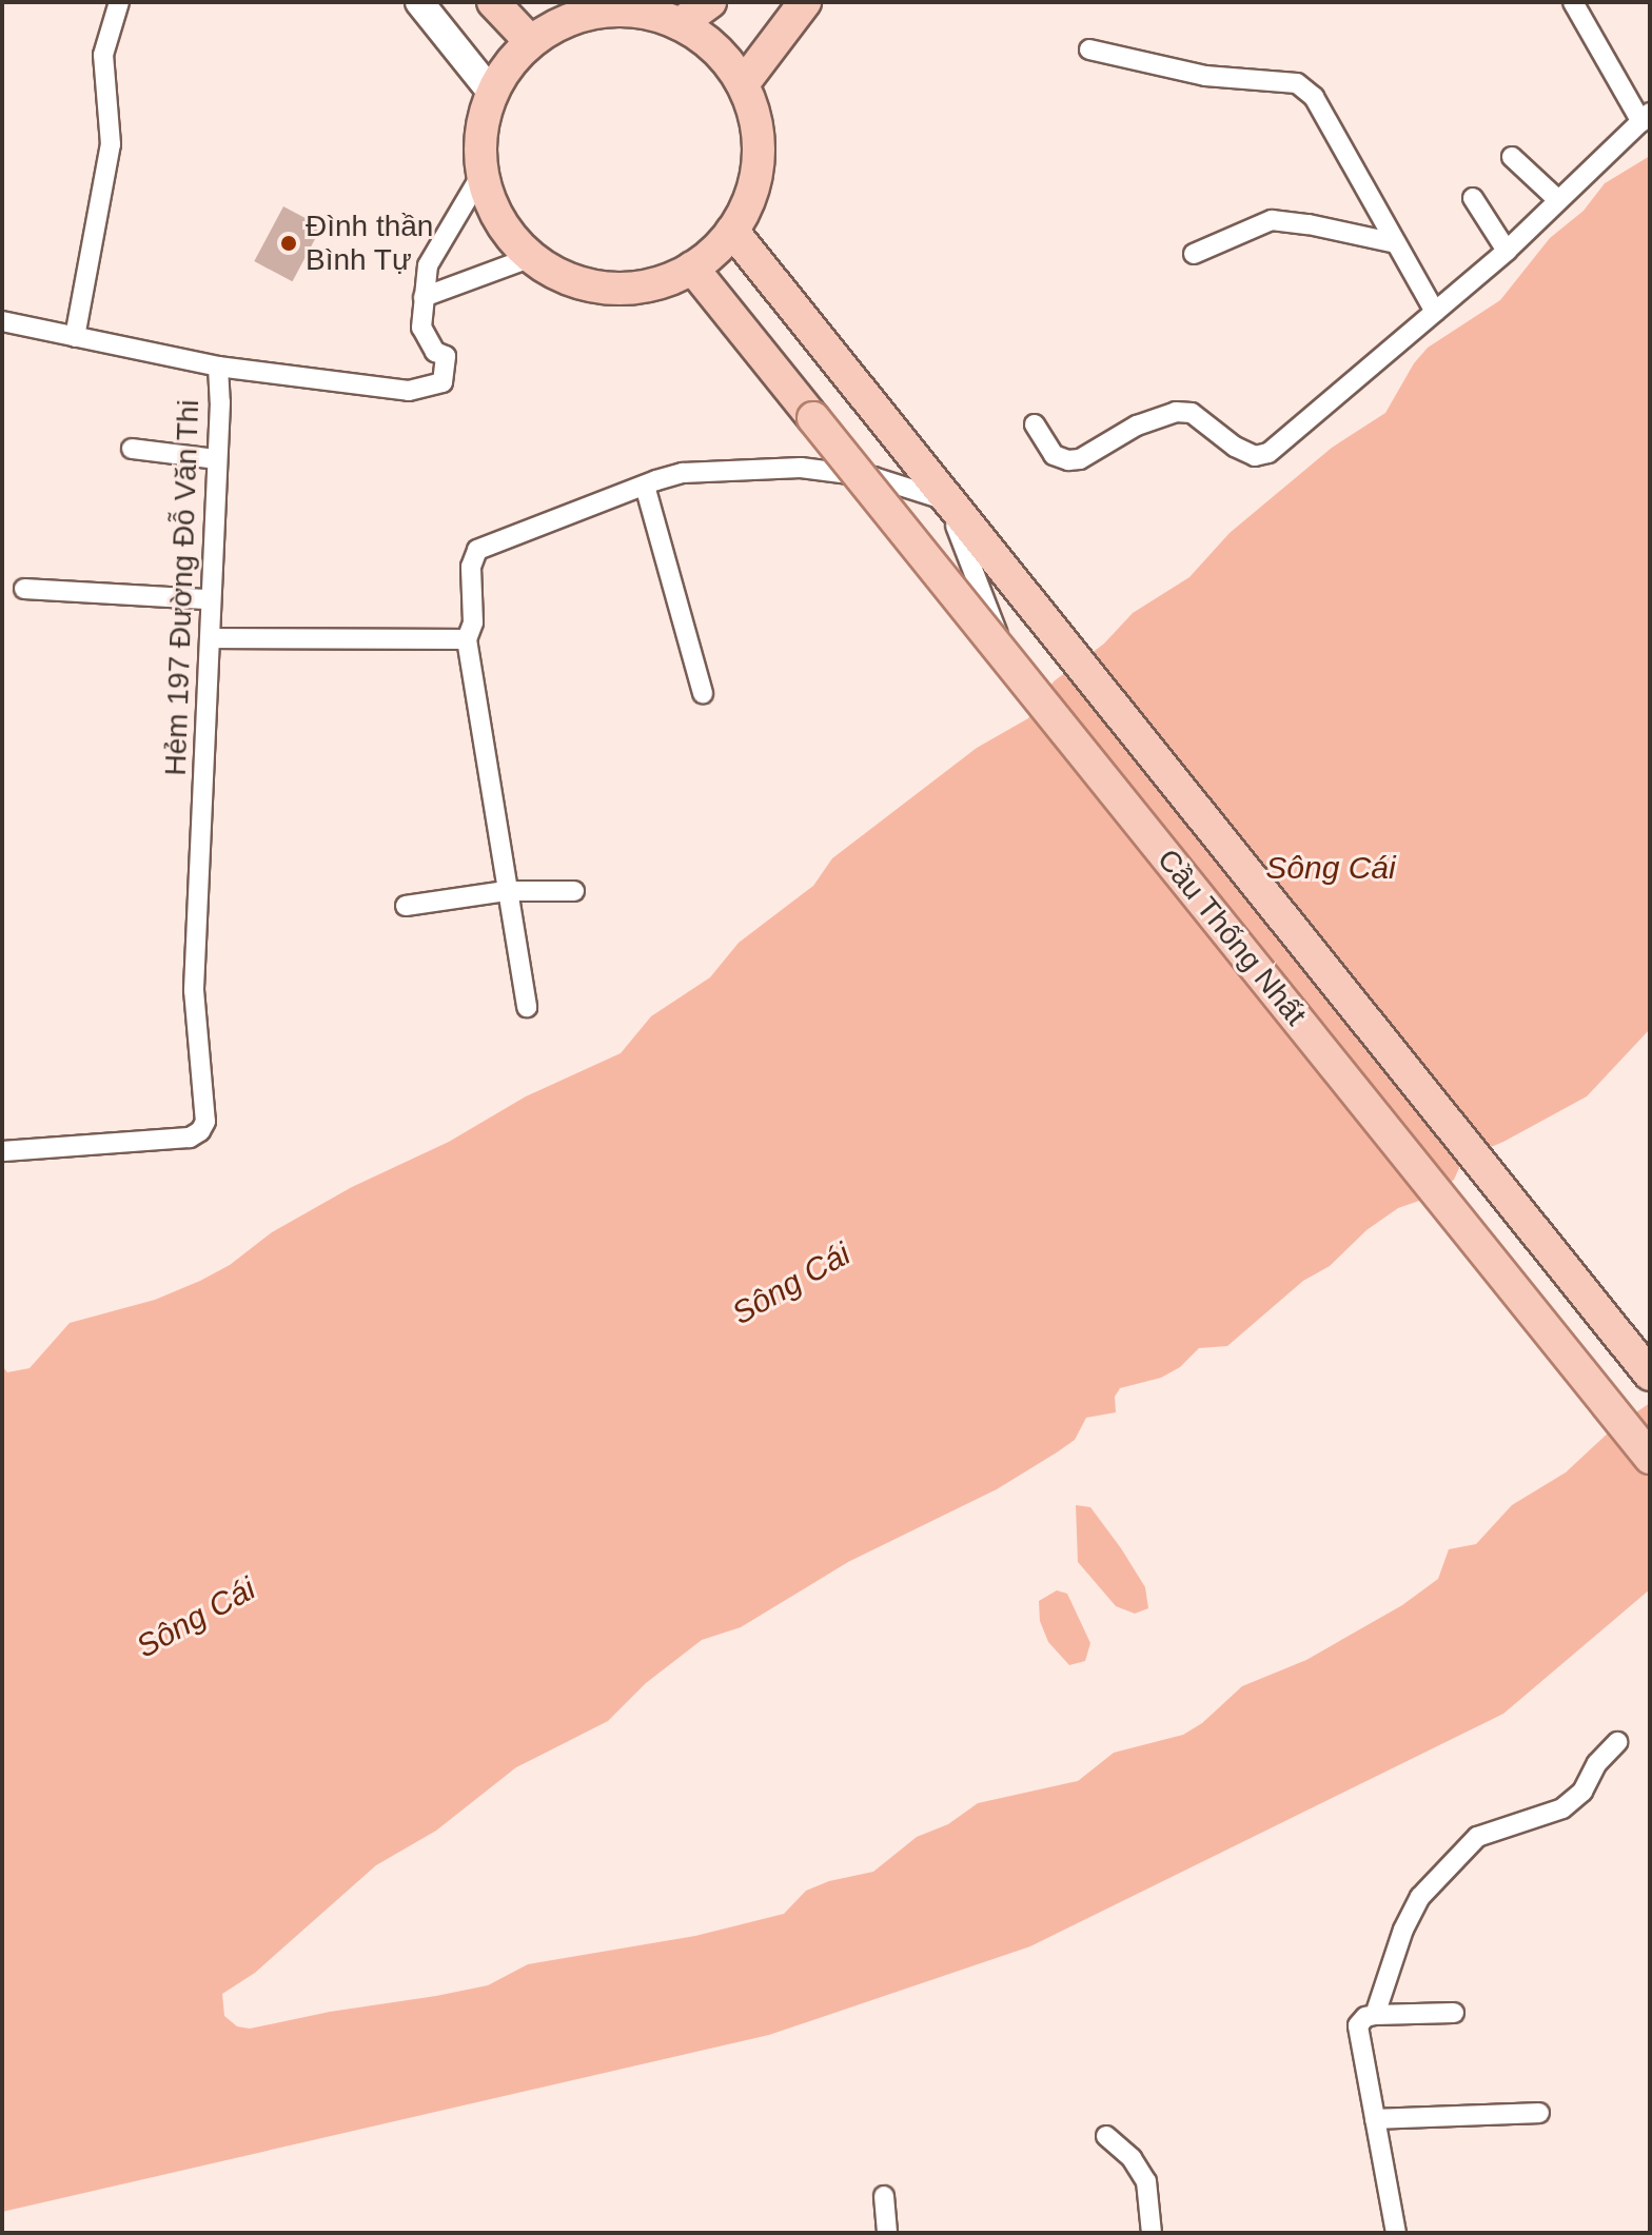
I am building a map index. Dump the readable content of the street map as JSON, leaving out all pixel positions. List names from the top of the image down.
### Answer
{
  "streets": {
    "main road": ["Cầu Thống Nhất"],
    "street": ["Hẻm 197 Đường Đỗ Văn Thi"]
  },
  "water": ["Sông Cái"],
  "places": ["Đình thần Bình Tự"]
}
